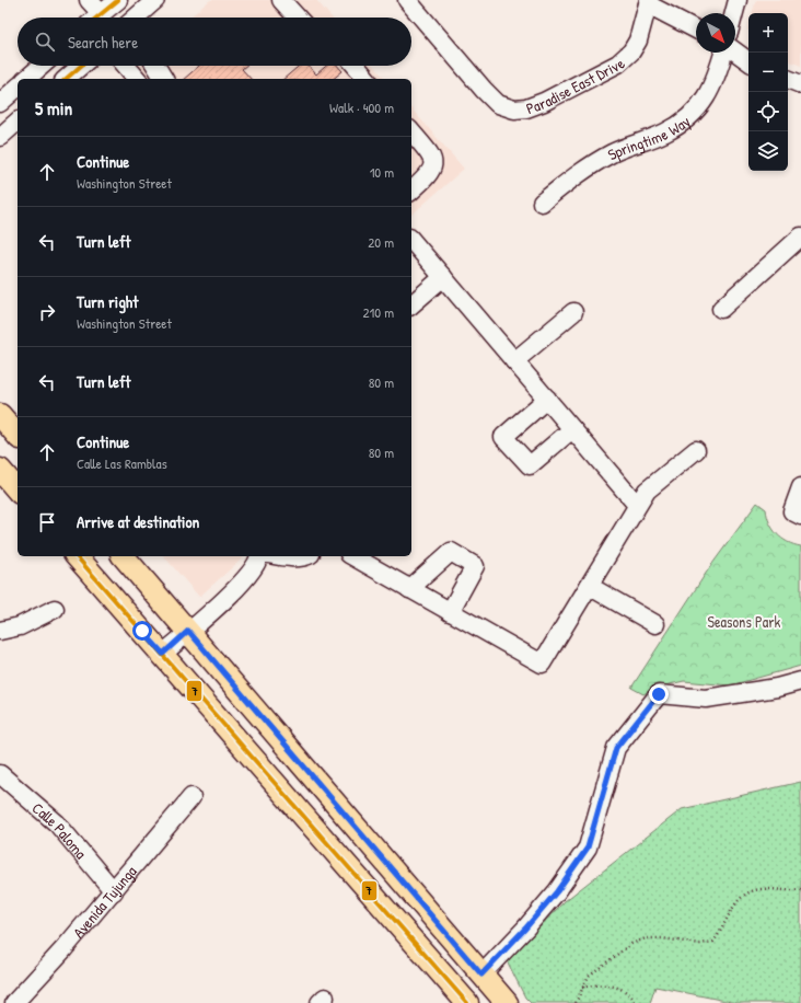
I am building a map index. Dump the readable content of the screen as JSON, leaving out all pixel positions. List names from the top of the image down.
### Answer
{
  "streets": {
    "street": [
      "Paradise East Drive",
      "Springtime Way",
      "Calle Paloma",
      "Avenida Tujunga"
    ]
  },
  "crossings": [
    ["Calle Paloma", "Avenida Tujunga"]
  ],
  "parks": ["Seasons Park"],
  "lines": ["transit line 7"],
  "north": "bottom right",
  "page": {
    "map_buttons": ["+", "−"],
    "search": "Search here",
    "heading": ["5 min", "Walk · 400 m"],
    "list": [
      ["Continue", "Washington Street", "10 m"],
      ["Turn left", "20 m"],
      ["Turn right", "Washington Street", "210 m"],
      ["Turn left", "80 m"],
      ["Continue", "Calle Las Ramblas", "80 m"],
      "Arrive at destination"
    ]
  }
}
